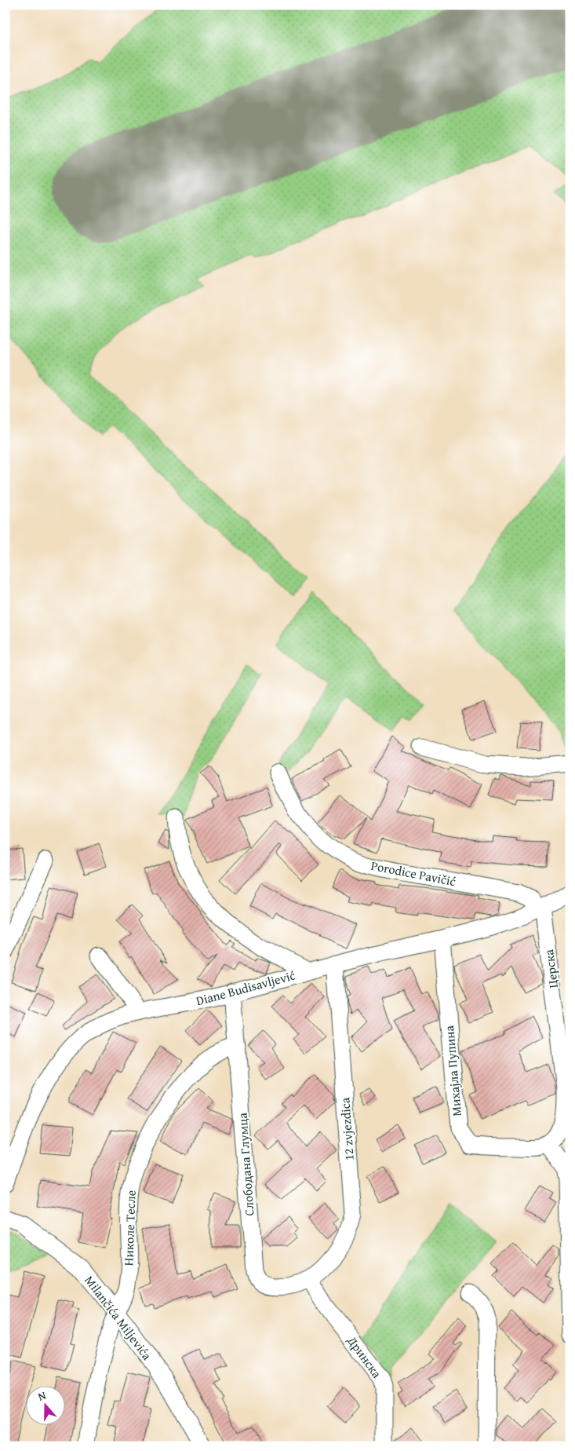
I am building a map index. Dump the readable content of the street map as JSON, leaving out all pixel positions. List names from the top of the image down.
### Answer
{
  "streets": {
    "street": [
      "Porodice Pavičić",
      "Церска",
      "Diane Budisavljević",
      "Михајла Пупина",
      "12 zvjezdica",
      "Слободана Глумца",
      "Николе Тесле",
      "Milančića Miljevića",
      "Дринска"
    ]
  },
  "crossings": [
    ["Porodice Pavičić", "Церска"],
    ["Porodice Pavičić", "Diane Budisavljević"],
    ["Церска", "Diane Budisavljević"],
    ["Церска", "Михајла Пупина"],
    ["Diane Budisavljević", "Михајла Пупина"],
    ["Diane Budisavljević", "12 zvjezdica"],
    ["Diane Budisavljević", "Слободана Глумца"],
    ["12 zvjezdica", "Слободана Глумца"],
    ["12 zvjezdica", "Дринска"],
    ["Слободана Глумца", "Николе Тесле"],
    ["Слободана Глумца", "Дринска"],
    ["Николе Тесле", "Milančića Miljevića"]
  ],
  "north": "top"
}
